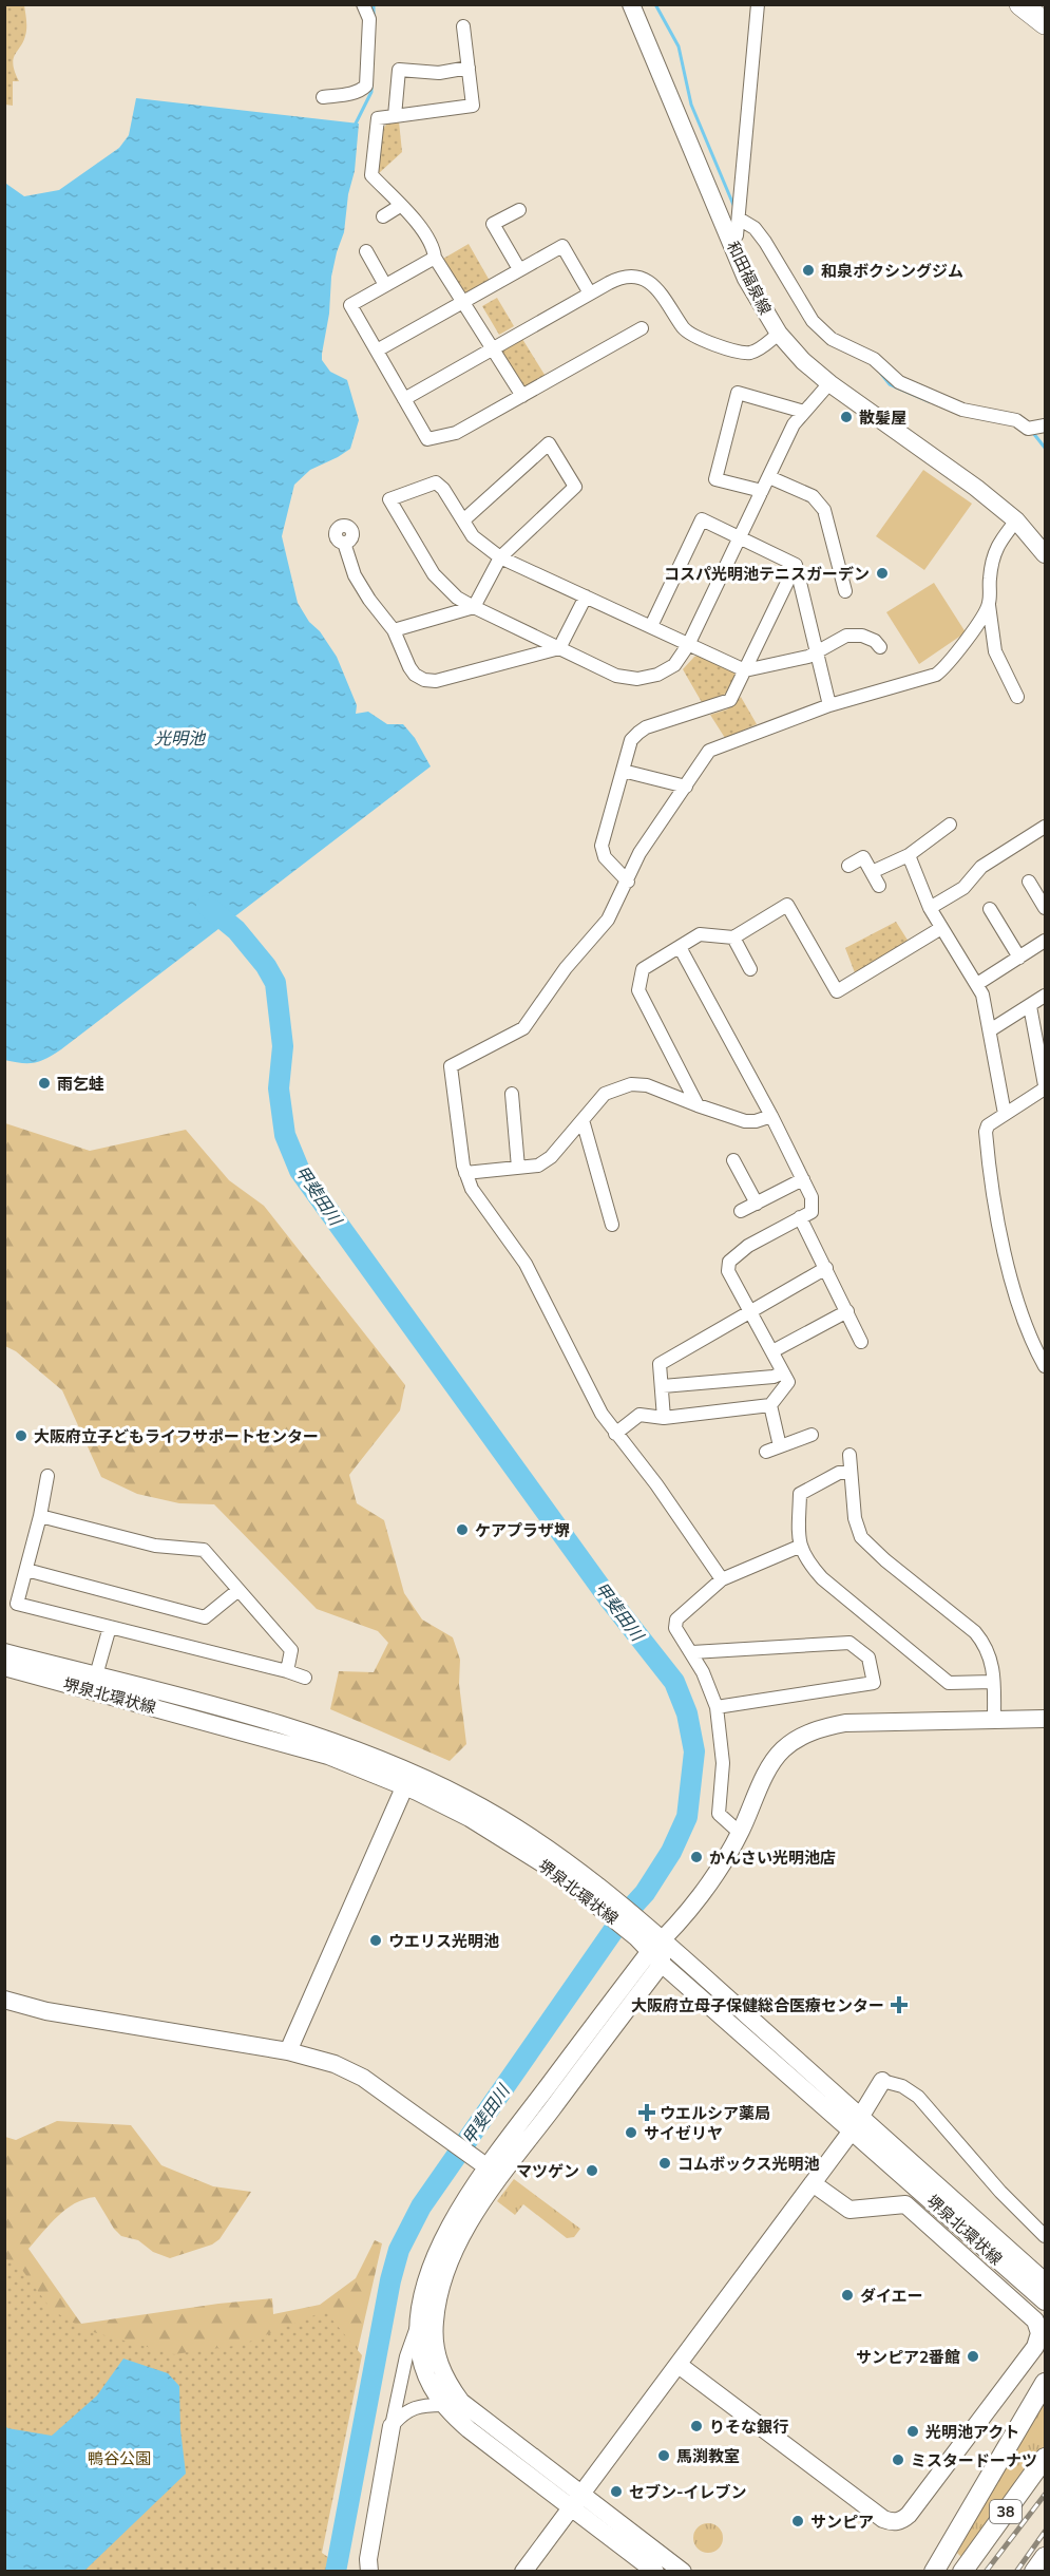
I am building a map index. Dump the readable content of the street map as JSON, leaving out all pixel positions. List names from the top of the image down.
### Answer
{
  "streets": {
    "main road": ["38"],
    "street": ["和田福泉線", "堺泉北環状線"]
  },
  "water": ["光明池", "甲斐田川"],
  "parks": ["鴨谷公園"],
  "places": {
    "other": [
      "和泉ボクシングジム",
      "散髪屋",
      "コスパ光明池テニスガーデン",
      "雨乞蛙",
      "大阪府立子どもライフサポートセンター",
      "ケアプラザ堺",
      "かんさい光明池店",
      "ウエリス光明池",
      "サイゼリヤ",
      "コムボックス光明池",
      "マツゲン",
      "ダイエー",
      "サンピア2番館",
      "りそな銀行",
      "光明池アクト",
      "馬渕教室",
      "ミスタードーナツ",
      "セブン-イレブン",
      "サンピア"
    ],
    "health": ["大阪府立母子保健総合医療センター", "ウエルシア薬局"]
  }
}
